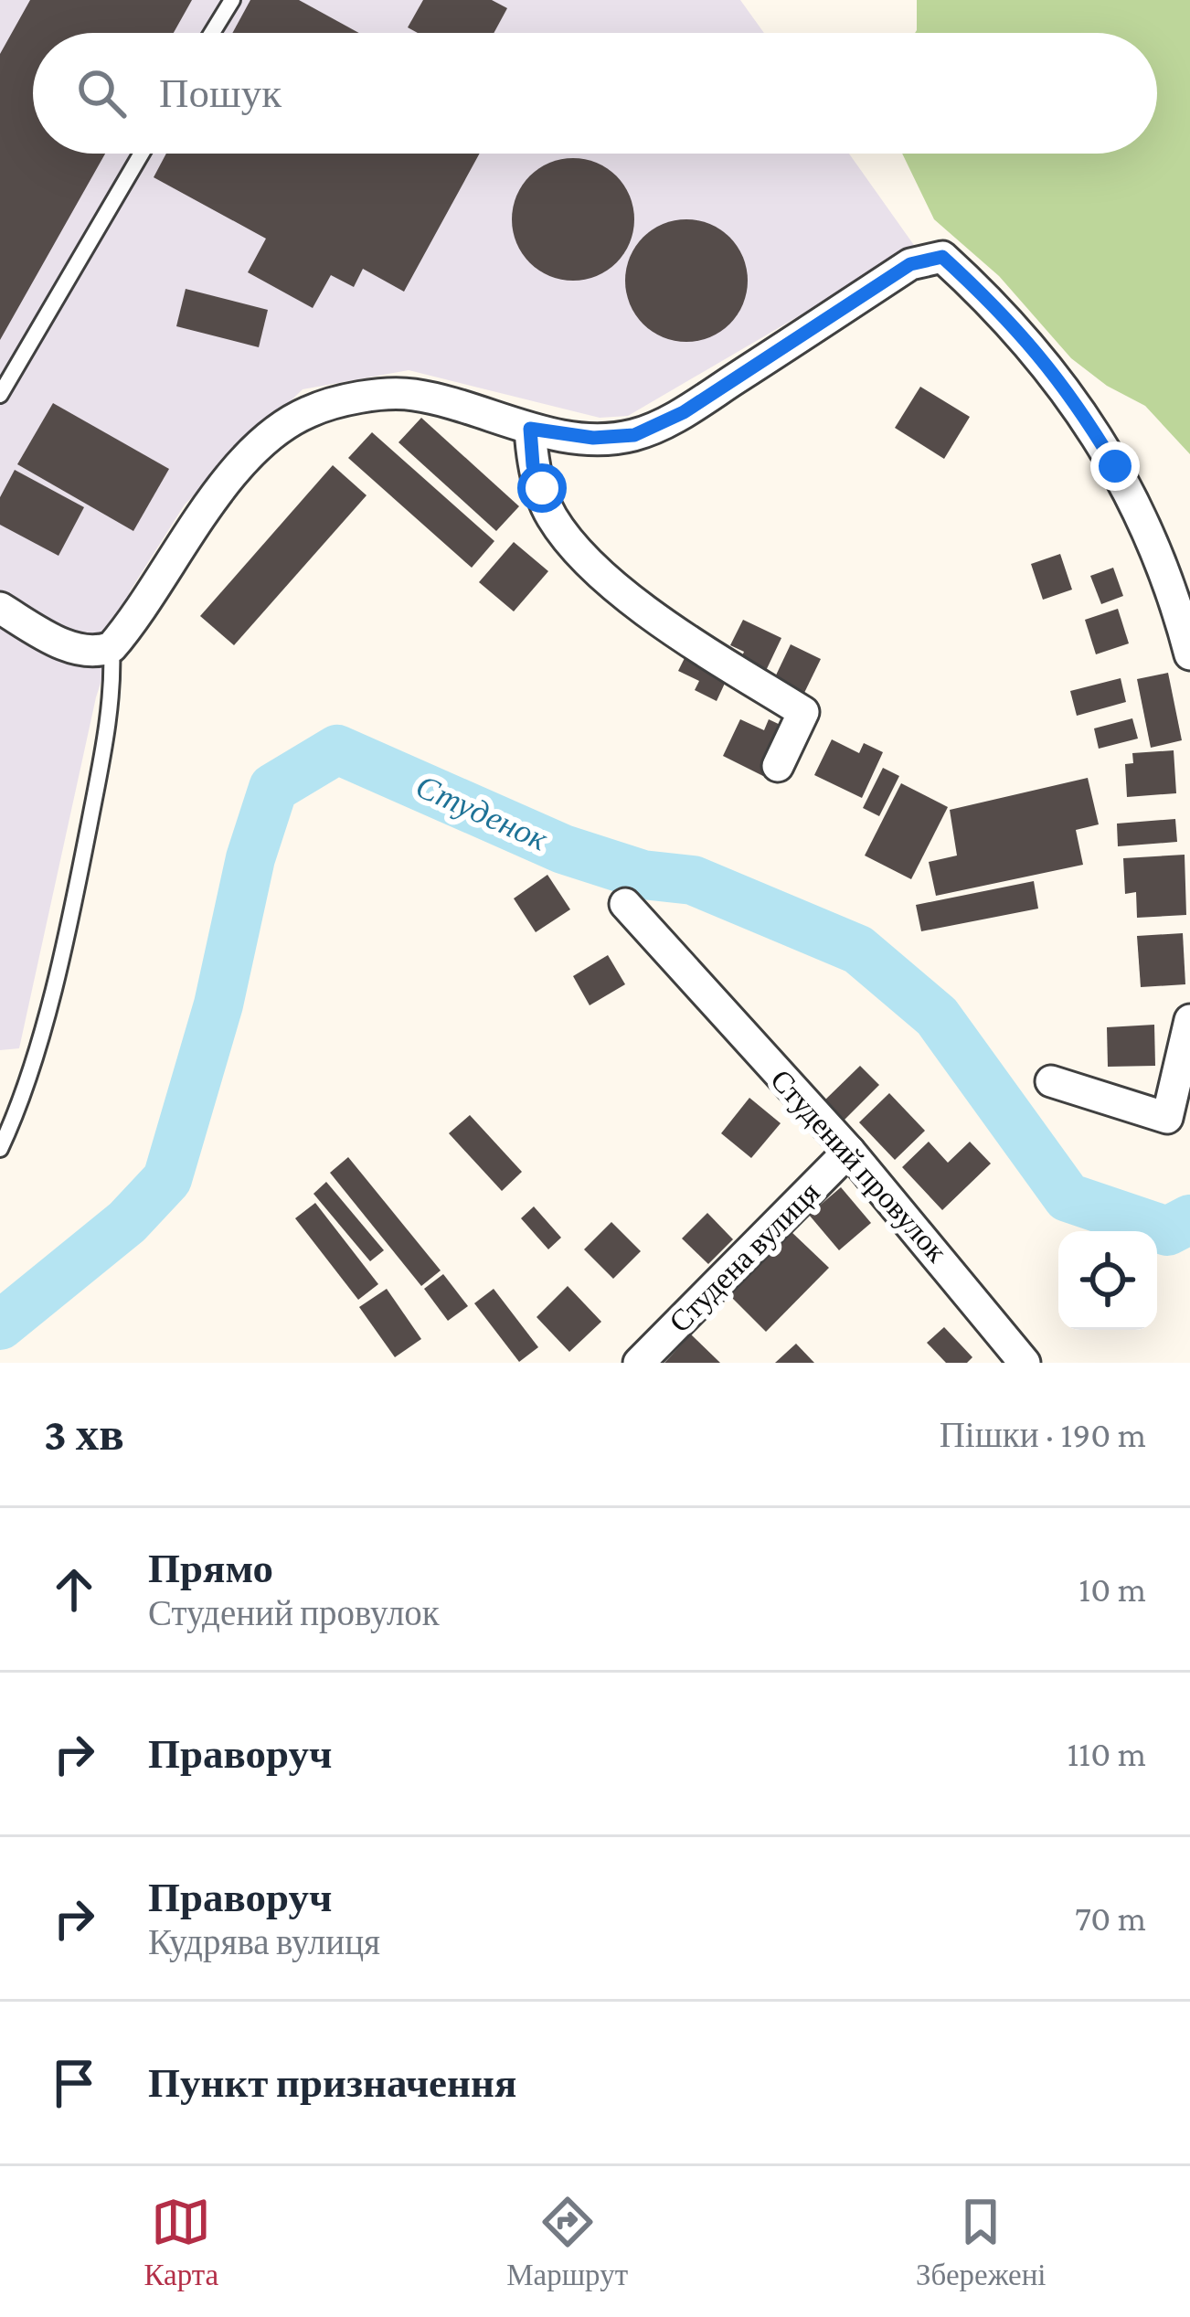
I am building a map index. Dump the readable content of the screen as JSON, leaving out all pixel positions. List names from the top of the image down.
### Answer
{
  "streets": {
    "street": ["Студений провулок", "Студена вулиця"]
  },
  "crossings": [
    ["Студений провулок", "Студена вулиця"]
  ],
  "water": ["Студенок"],
  "page": {
    "search": "Пошук",
    "heading": ["3 хв", "Пішки · 190 m"],
    "list": [
      ["Прямо", "Студений провулок", "10 m"],
      ["Праворуч", "110 m"],
      ["Праворуч", "Кудрява вулиця", "70 m"],
      "Пункт призначення"
    ],
    "nav": ["Карта", "Маршрут", "Збережені"]
  }
}
